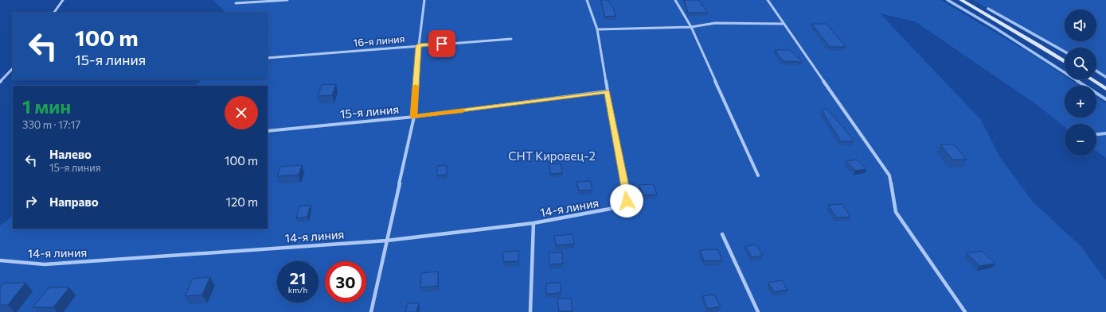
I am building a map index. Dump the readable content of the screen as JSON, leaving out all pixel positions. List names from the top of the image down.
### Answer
{
  "streets": {
    "street": ["16-я линия", "15-я линия", "14-я линия"]
  },
  "crossings": [
    ["15-я линия", "14-я линия"]
  ],
  "parks": ["СНТ Кировец-2"],
  "page": {
    "map_buttons": ["+", "−"],
    "turn": ["100 m", "15-я линия"],
    "heading": ["1 мин", "330 m · 17:17"],
    "list": [
      {
        "name": "Налево",
        "note": "15-я линия",
        "value": "100 m"
      },
      {
        "name": "Направо",
        "value": "120 m"
      }
    ],
    "speed": "21 km/h",
    "limit": "30"
  }
}
